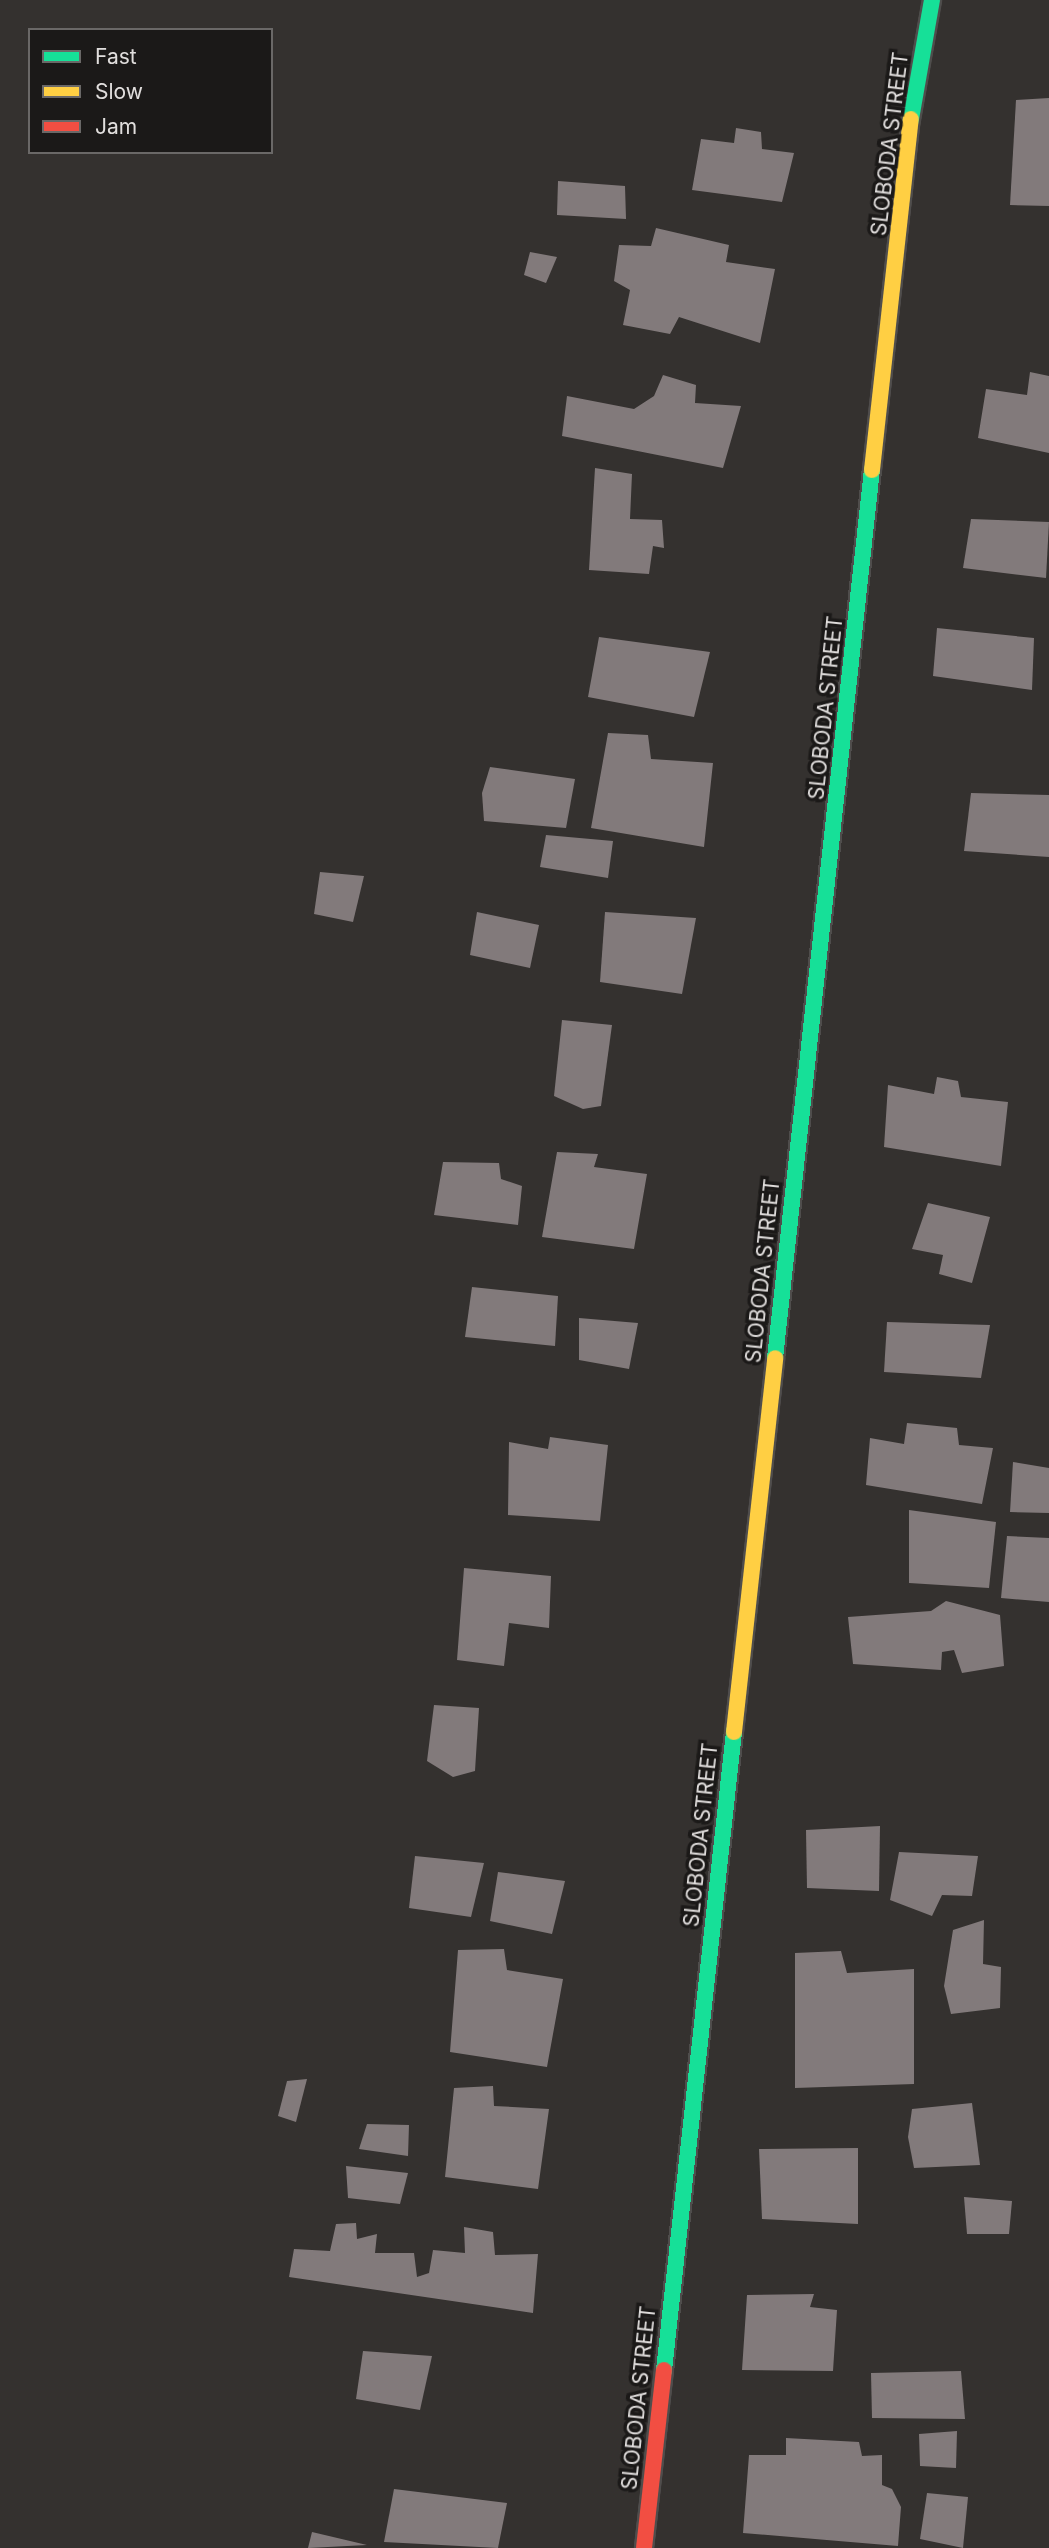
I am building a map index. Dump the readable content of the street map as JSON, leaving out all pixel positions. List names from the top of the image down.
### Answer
{
  "streets": {
    "street": ["SLOBODA STREET"]
  },
  "legend": ["Fast", "Slow", "Jam"]
}
